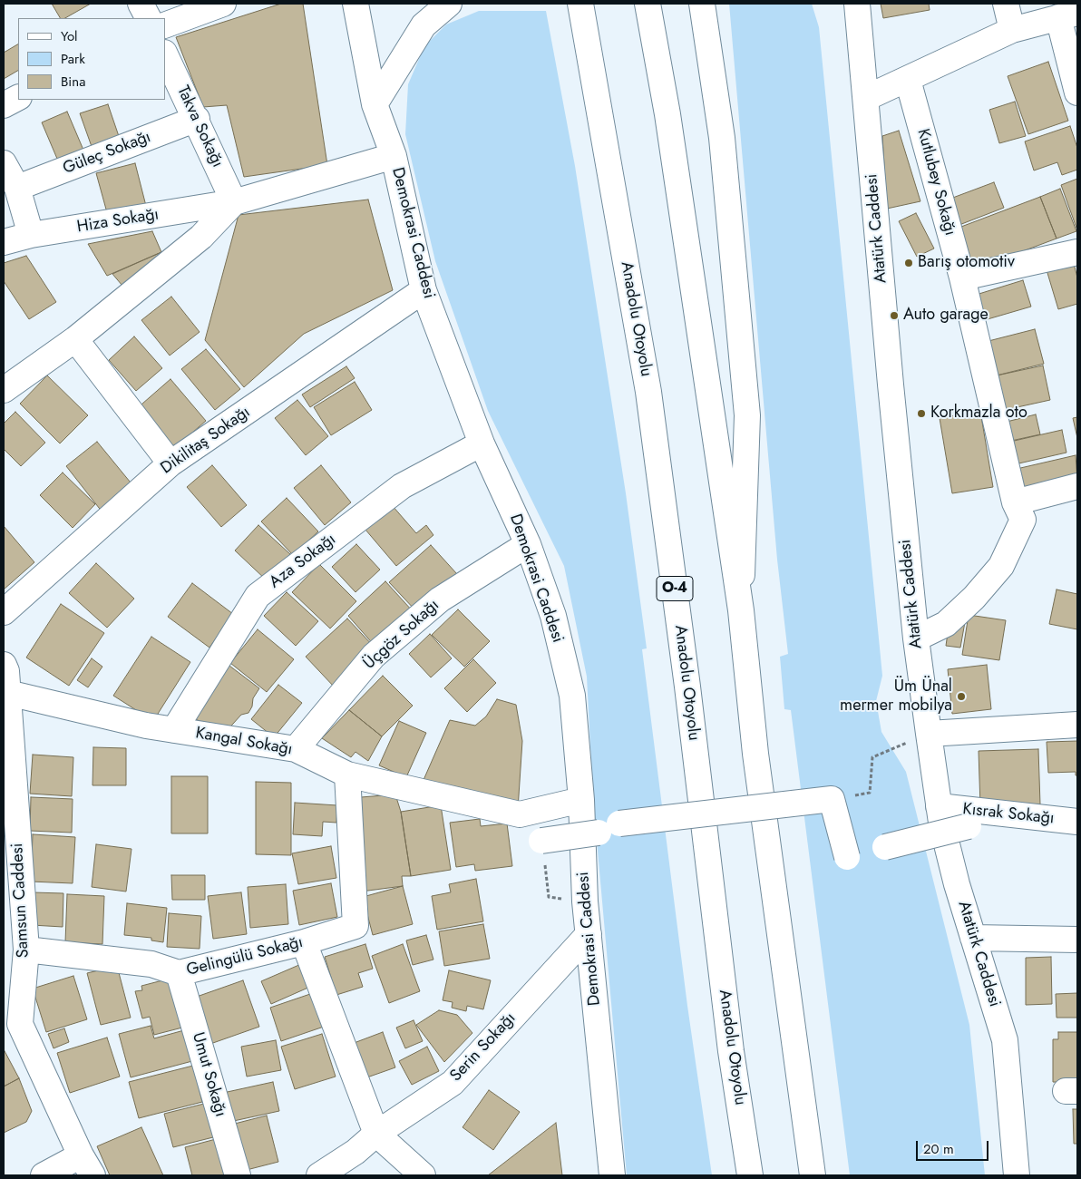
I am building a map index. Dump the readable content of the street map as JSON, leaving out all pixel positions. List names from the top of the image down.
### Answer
{
  "streets": {
    "main road": [
      "Takva Sokağı",
      "Güleç Sokağı",
      "Kutlubey Sokağı",
      "Hiza Sokağı",
      "Atatürk Caddesi",
      "Demokrasi Caddesi",
      "Anadolu Otoyolu",
      "Dikilitaş Sokağı",
      "Aza Sokağı",
      "O-4",
      "Üçgöz Sokağı",
      "Kangal Sokağı",
      "Kısrak Sokağı",
      "Samsun Caddesi",
      "Gelingülü Sokağı",
      "Serin Sokağı",
      "Umut Sokağı"
    ]
  },
  "crossings": [
    ["Takva Sokağı", "Güleç Sokağı"],
    ["Takva Sokağı", "Hiza Sokağı"],
    ["Kutlubey Sokağı", "Atatürk Caddesi"],
    ["Hiza Sokağı", "Demokrasi Caddesi"],
    ["Atatürk Caddesi", "Kısrak Sokağı"],
    ["Demokrasi Caddesi", "Dikilitaş Sokağı"],
    ["Demokrasi Caddesi", "Aza Sokağı"],
    ["Demokrasi Caddesi", "Üçgöz Sokağı"],
    ["Demokrasi Caddesi", "Kangal Sokağı"],
    ["Demokrasi Caddesi", "Serin Sokağı"],
    ["Aza Sokağı", "Kangal Sokağı"],
    ["Üçgöz Sokağı", "Kangal Sokağı"],
    ["Kangal Sokağı", "Samsun Caddesi"],
    ["Kangal Sokağı", "Gelingülü Sokağı"],
    ["Samsun Caddesi", "Gelingülü Sokağı"],
    ["Gelingülü Sokağı", "Umut Sokağı"]
  ],
  "places": [
    "Barış otomotiv",
    "Auto garage",
    "Korkmazla oto",
    "Üm Ünal mermer mobilya"
  ],
  "legend": ["Yol", "Park", "Bina"],
  "scale_bar": "20 m"
}
